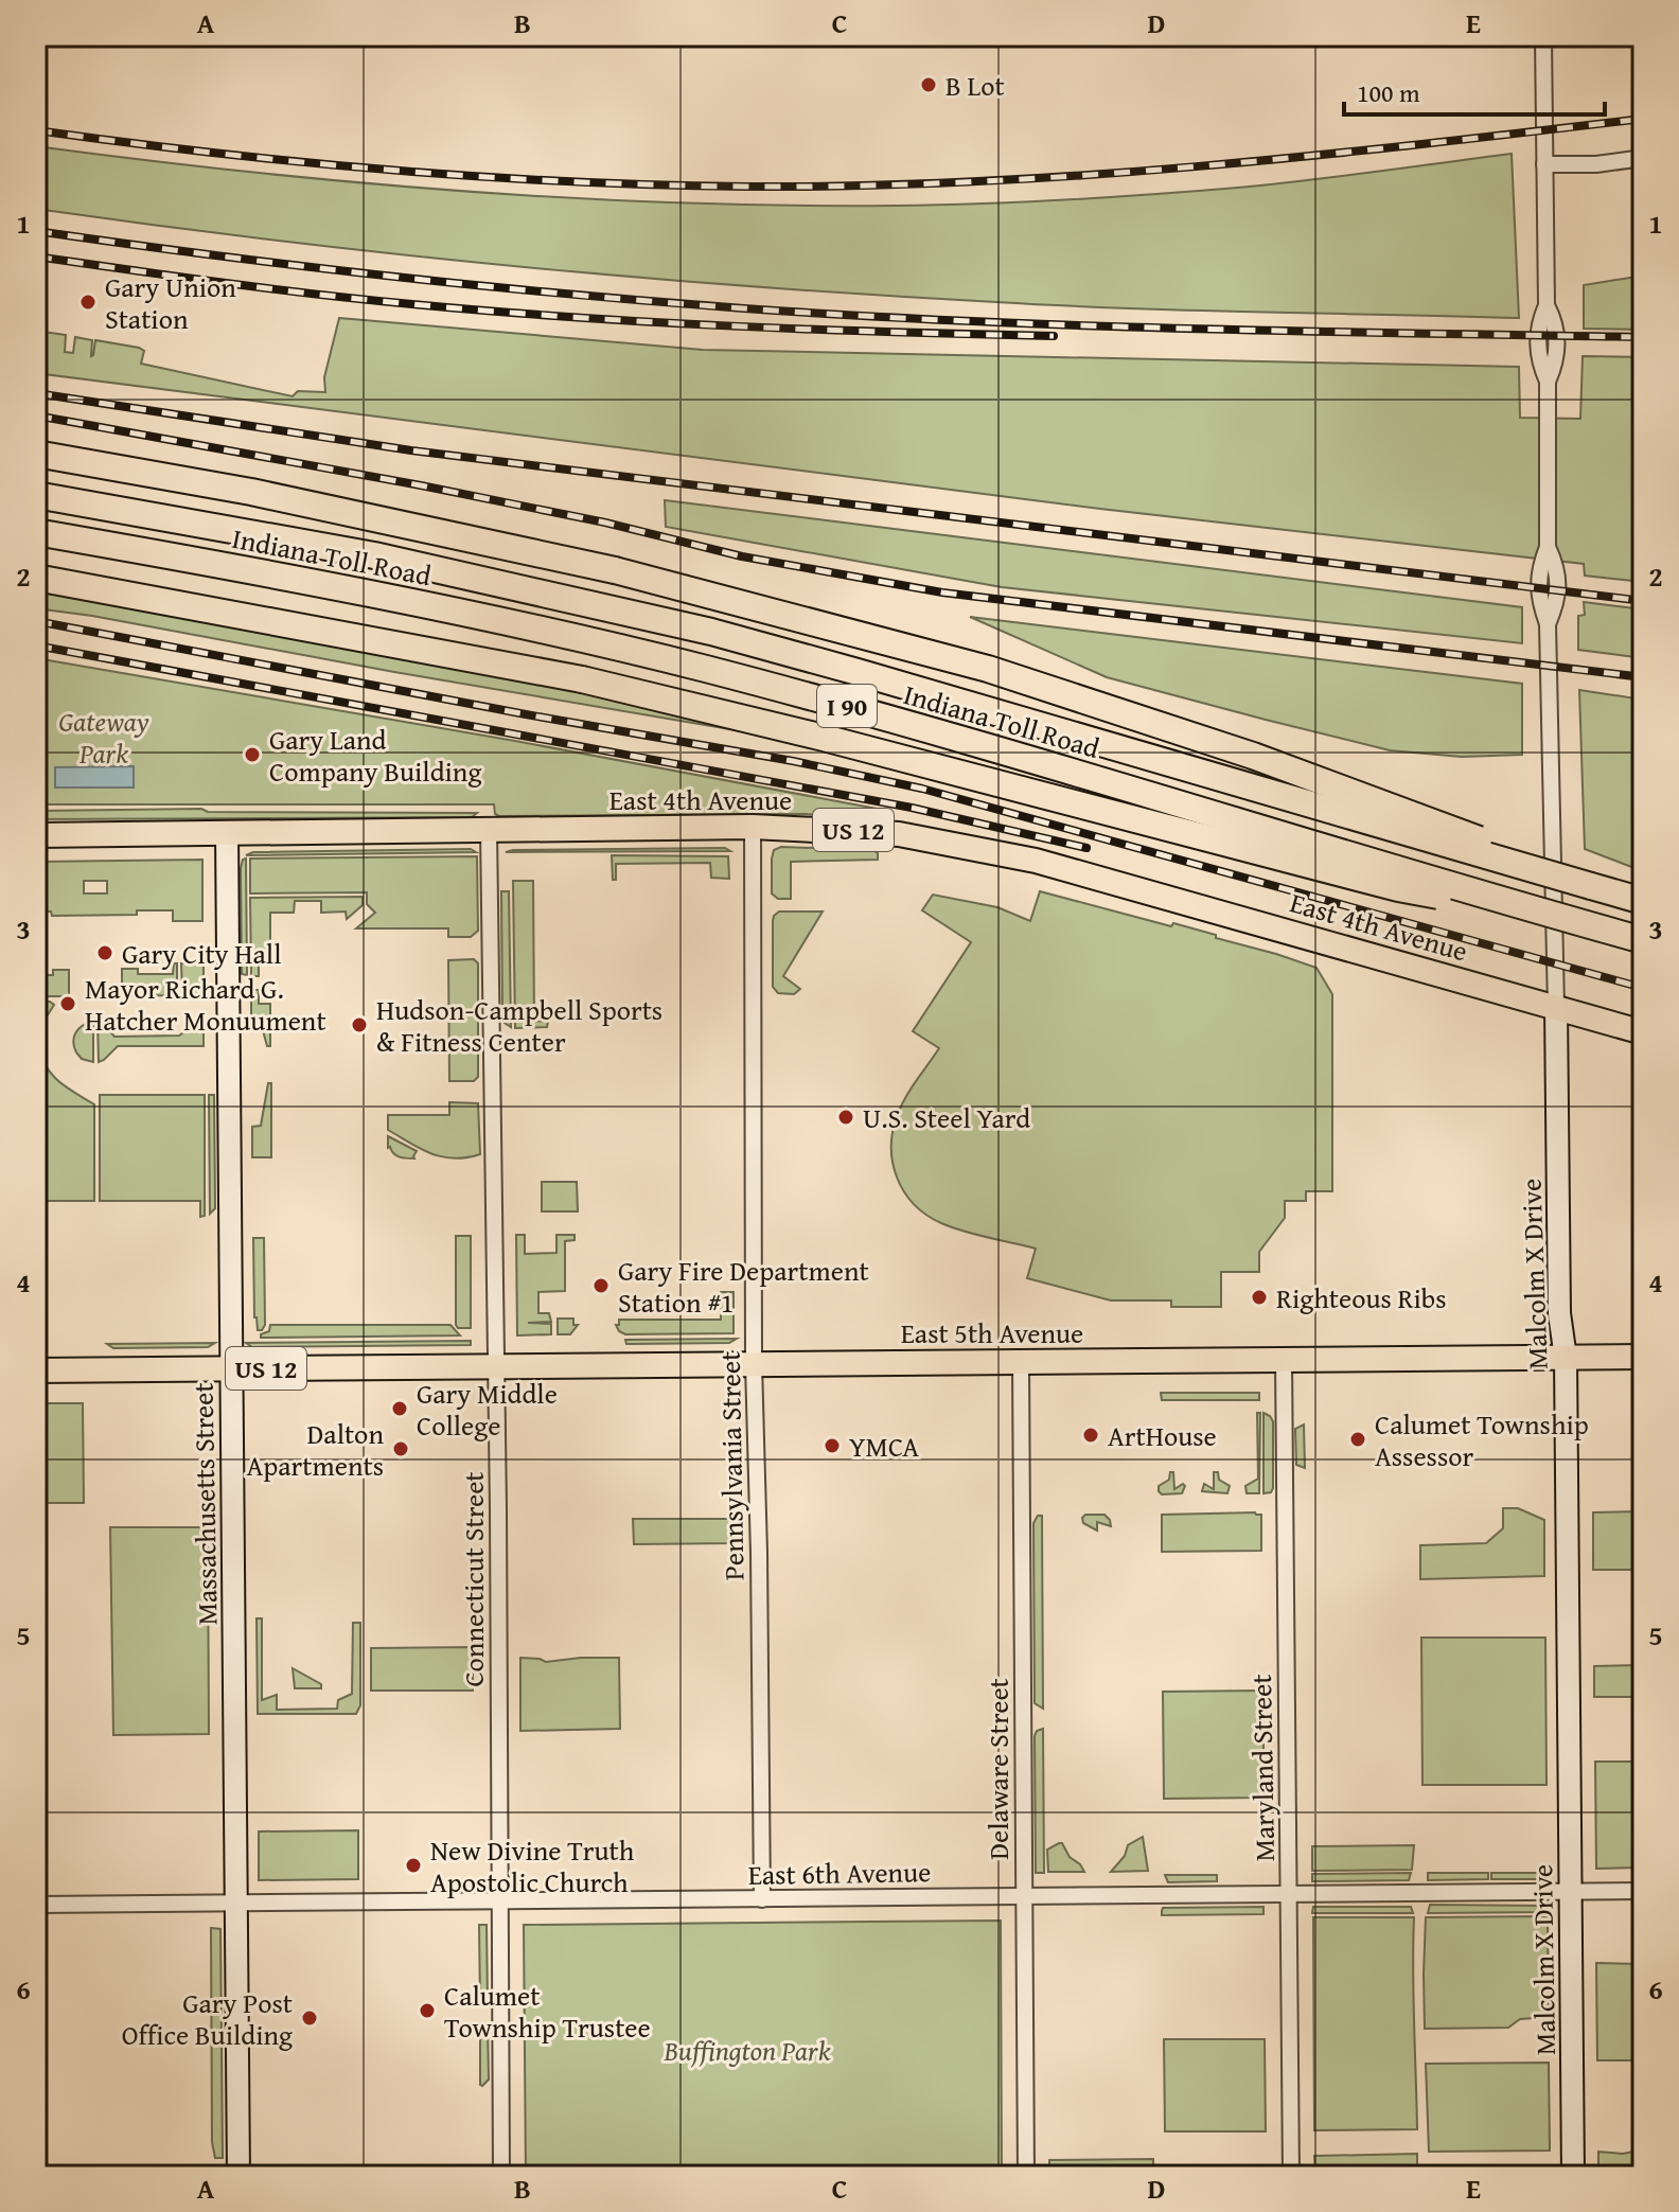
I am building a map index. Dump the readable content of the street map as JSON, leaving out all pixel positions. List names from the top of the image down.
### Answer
{
  "streets": {
    "highway": ["Indiana Toll Road", "I 90"],
    "main road": ["East 4th Avenue", "US 12", "East 5th Avenue"],
    "street": [
      "Malcolm X Drive",
      "Pennsylvania Street",
      "Massachusetts Street",
      "Connecticut Street",
      "Maryland Street",
      "Delaware Street",
      "East 6th Avenue"
    ]
  },
  "crossings": [
    ["East 4th Avenue", "Malcolm X Drive"],
    ["East 4th Avenue", "Pennsylvania Street"],
    ["East 4th Avenue", "Massachusetts Street"],
    ["East 4th Avenue", "Connecticut Street"],
    ["Malcolm X Drive", "East 5th Avenue"],
    ["Malcolm X Drive", "East 6th Avenue"],
    ["East 5th Avenue", "Pennsylvania Street"],
    ["East 5th Avenue", "Massachusetts Street"],
    ["East 5th Avenue", "Connecticut Street"],
    ["East 5th Avenue", "Maryland Street"],
    ["East 5th Avenue", "Delaware Street"],
    ["Pennsylvania Street", "East 6th Avenue"],
    ["Massachusetts Street", "East 6th Avenue"],
    ["Connecticut Street", "East 6th Avenue"],
    ["Maryland Street", "East 6th Avenue"],
    ["Delaware Street", "East 6th Avenue"]
  ],
  "parks": ["Gateway Park", "Buffington Park"],
  "places": [
    "B Lot",
    "Gary Union Station",
    "Gary Land Company Building",
    "Gary City Hall",
    "Mayor Richard G. Hatcher Monuument",
    "Hudson-Campbell Sports & Fitness Center",
    "U.S. Steel Yard",
    "Gary Fire Department Station #1",
    "Righteous Ribs",
    "Gary Middle College",
    "ArtHouse",
    "Calumet Township Assessor",
    "YMCA",
    "Dalton Apartments",
    "New Divine Truth Apostolic Church",
    "Calumet Township Trustee",
    "Gary Post Office Building"
  ],
  "scale_bar": "100 m",
  "grid": {
    "columns": [
      "A",
      "B",
      "C",
      "D",
      "E"
    ],
    "rows": [
      "1",
      "2",
      "3",
      "4",
      "5",
      "6"
    ]
  }
}
